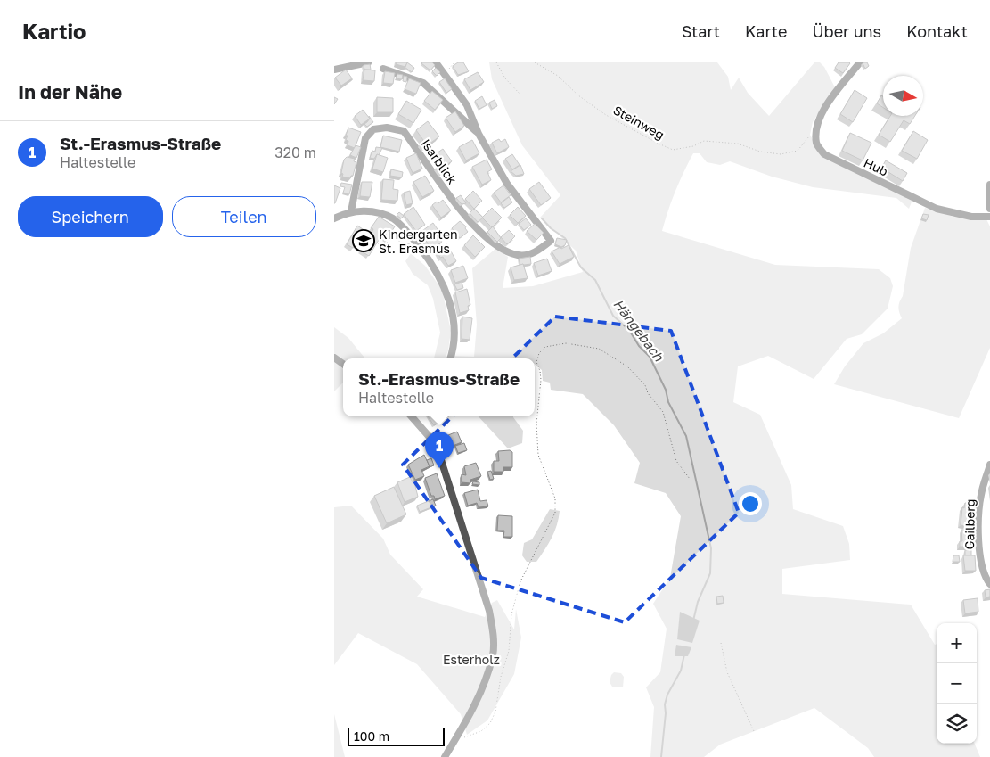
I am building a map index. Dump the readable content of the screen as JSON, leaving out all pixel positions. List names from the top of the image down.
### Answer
{
  "streets": {
    "street": ["Isarblick", "Hub", "Gailberg"],
    "path": ["Steinweg"]
  },
  "crossings": [
    ["Steinweg", "Hub"]
  ],
  "water": ["Hängebach"],
  "parks": ["Esterholz"],
  "places": {
    "school or university": ["Kindergarten St. Erasmus"]
  },
  "scale_bar": "100 m",
  "north": "right",
  "page": {
    "header": "Kartio",
    "nav": [
      "Start",
      "Karte",
      "Über uns",
      "Kontakt"
    ],
    "heading": "In der Nähe",
    "list": [
      {
        "mark": "1",
        "name": "St.-Erasmus-Straße",
        "note": "Haltestelle",
        "value": "320 m"
      }
    ],
    "buttons": ["Speichern", "Teilen"],
    "popup": ["St.-Erasmus-Straße", "Haltestelle"],
    "pins": "1",
    "map_buttons": ["+", "−"],
    "scale": "100 m"
  }
}
